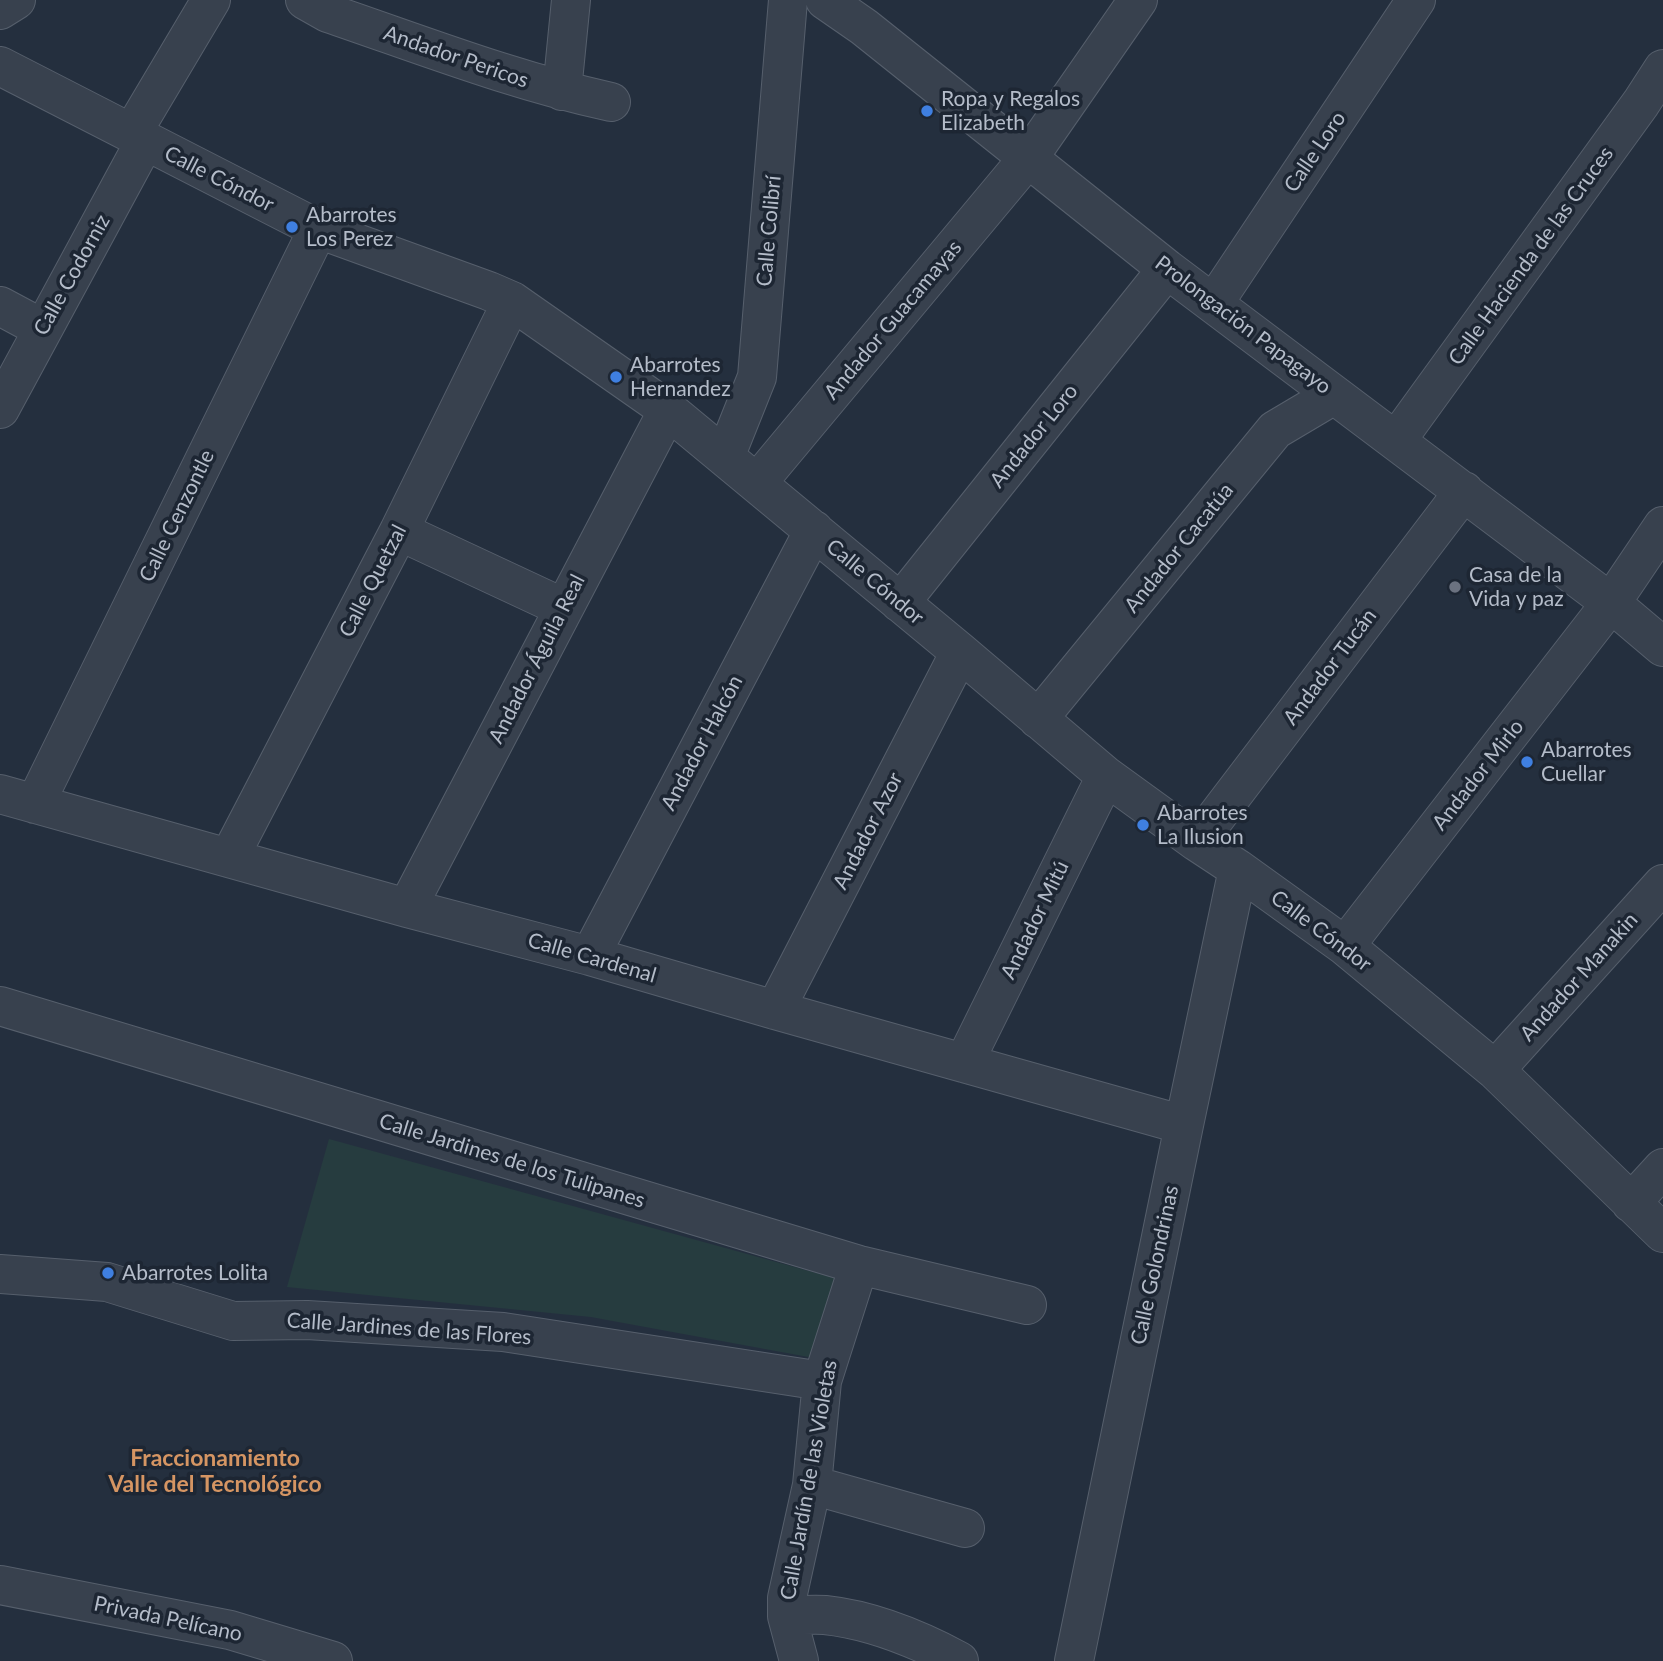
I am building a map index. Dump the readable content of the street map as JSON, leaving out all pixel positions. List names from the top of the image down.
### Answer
{
  "streets": {
    "street": [
      "Andador Pericos",
      "Calle Loro",
      "Calle Cóndor",
      "Calle Colibrí",
      "Calle Hacienda de las Cruces",
      "Calle Codorniz",
      "Andador Guacamayas",
      "Prolongación Papagayo",
      "Andador Loro",
      "Calle Cenzontle",
      "Andador Cacatúa",
      "Calle Quetzal",
      "Andador Águila Real",
      "Andador Tucán",
      "Andador Halcón",
      "Andador Mirlo",
      "Andador Azor",
      "Andador Mitú",
      "Calle Cardenal",
      "Andador Manakin",
      "Calle Jardines de los Tulipanes",
      "Calle Golondrinas",
      "Calle Jardines de las Flores",
      "Calle Jardín de las Violetas",
      "Privada Pelícano"
    ]
  },
  "crossings": [
    ["Calle Loro", "Prolongación Papagayo"],
    ["Calle Cóndor", "Calle Colibrí"],
    ["Calle Cóndor", "Calle Codorniz"],
    ["Calle Cóndor", "Andador Guacamayas"],
    ["Calle Cóndor", "Andador Loro"],
    ["Calle Cóndor", "Calle Cenzontle"],
    ["Calle Cóndor", "Andador Cacatúa"],
    ["Calle Cóndor", "Calle Quetzal"],
    ["Calle Cóndor", "Andador Águila Real"],
    ["Calle Cóndor", "Andador Tucán"],
    ["Calle Cóndor", "Andador Halcón"],
    ["Calle Cóndor", "Andador Mirlo"],
    ["Calle Cóndor", "Andador Azor"],
    ["Calle Cóndor", "Andador Mitú"],
    ["Calle Cóndor", "Andador Manakin"],
    ["Calle Cóndor", "Calle Golondrinas"],
    ["Calle Hacienda de las Cruces", "Prolongación Papagayo"],
    ["Andador Guacamayas", "Prolongación Papagayo"],
    ["Prolongación Papagayo", "Andador Loro"],
    ["Prolongación Papagayo", "Andador Cacatúa"],
    ["Prolongación Papagayo", "Andador Tucán"],
    ["Prolongación Papagayo", "Andador Mirlo"],
    ["Calle Cenzontle", "Calle Cardenal"],
    ["Calle Quetzal", "Calle Cardenal"],
    ["Andador Águila Real", "Calle Cardenal"],
    ["Andador Halcón", "Calle Cardenal"],
    ["Andador Azor", "Calle Cardenal"],
    ["Andador Mitú", "Calle Cardenal"],
    ["Calle Cardenal", "Calle Golondrinas"],
    ["Calle Jardines de los Tulipanes", "Calle Jardín de las Violetas"],
    ["Calle Jardines de las Flores", "Calle Jardín de las Violetas"]
  ],
  "districts": ["Fraccionamiento Valle del Tecnológico"],
  "places": [
    "Ropa y Regalos Elizabeth",
    "Abarrotes Los Perez",
    "Abarrotes Hernandez",
    "Casa de la Vida y paz",
    "Abarrotes Cuellar",
    "Abarrotes La Ilusion",
    "Abarrotes Lolita"
  ]
}
